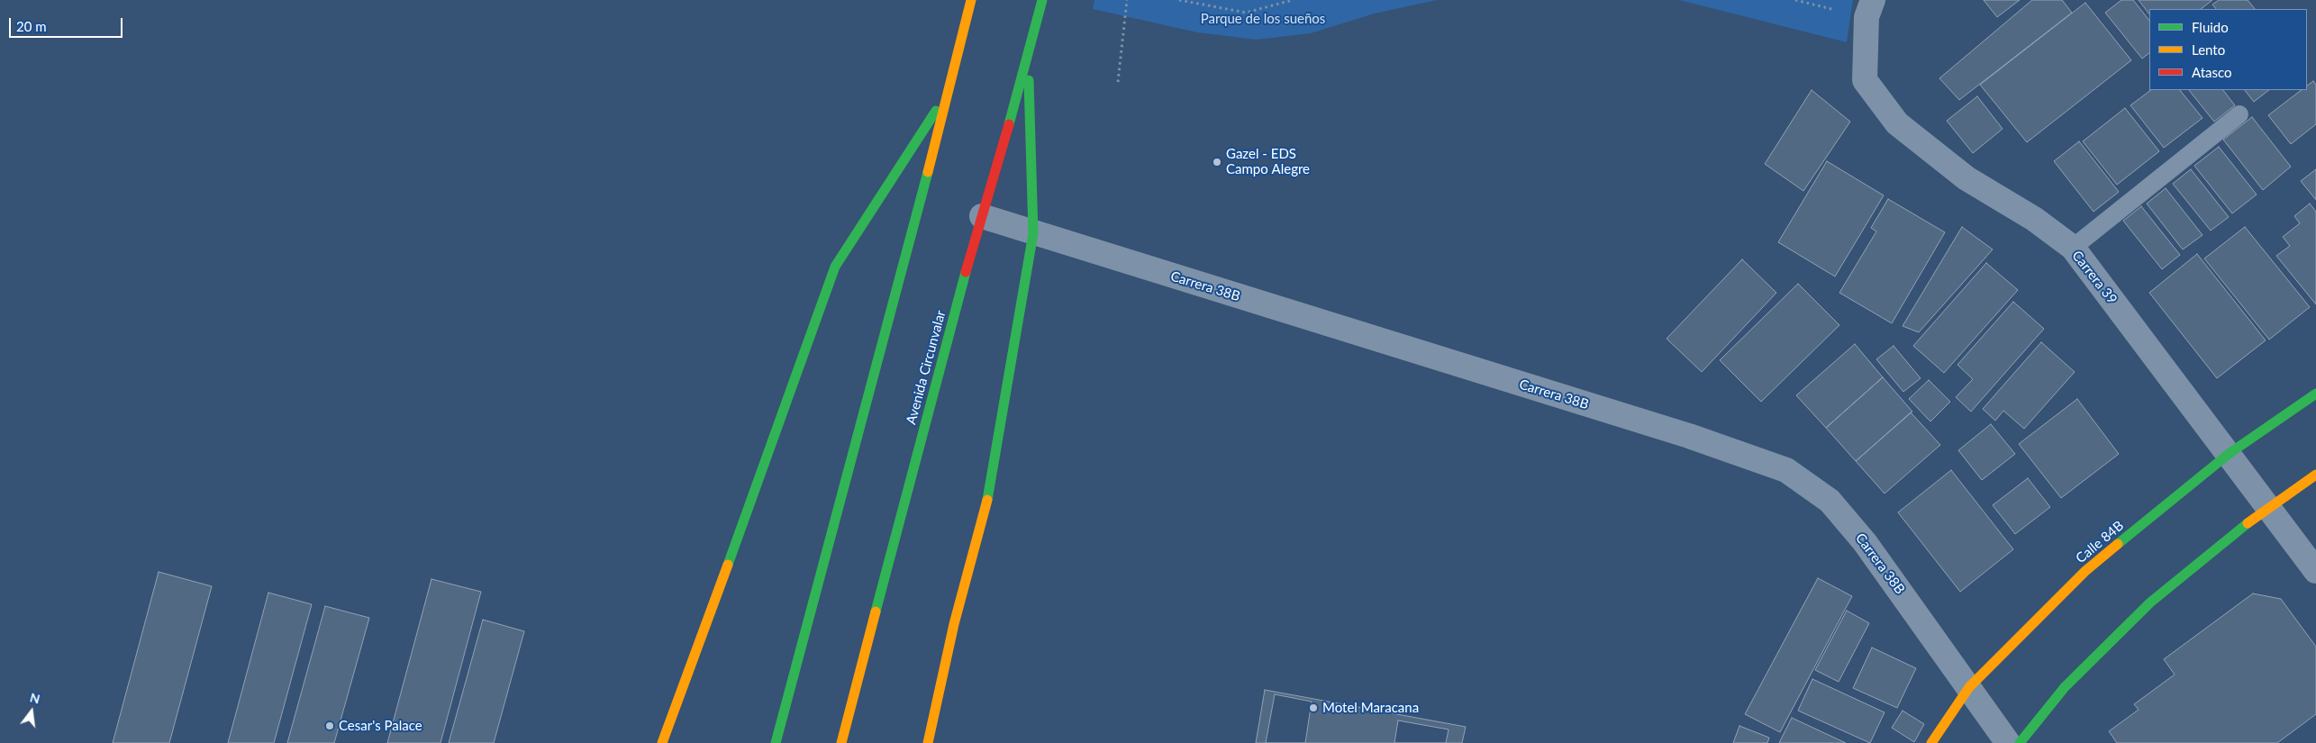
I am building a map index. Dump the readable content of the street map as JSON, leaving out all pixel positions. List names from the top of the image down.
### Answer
{
  "streets": {
    "main road": ["Avenida Circunvalar", "Calle 84B"],
    "street": ["Carrera 39", "Carrera 38B"]
  },
  "crossings": [
    ["Carrera 39", "Calle 84B"],
    ["Carrera 38B", "Avenida Circunvalar"],
    ["Carrera 38B", "Calle 84B"]
  ],
  "parks": ["Parque de los sueños"],
  "places": ["Gazel - EDS Campo Alegre", "Motel Maracana", "Cesar's Palace"],
  "legend": ["Fluido", "Lento", "Atasco"],
  "scale_bar": "20 m",
  "north": "top"
}
